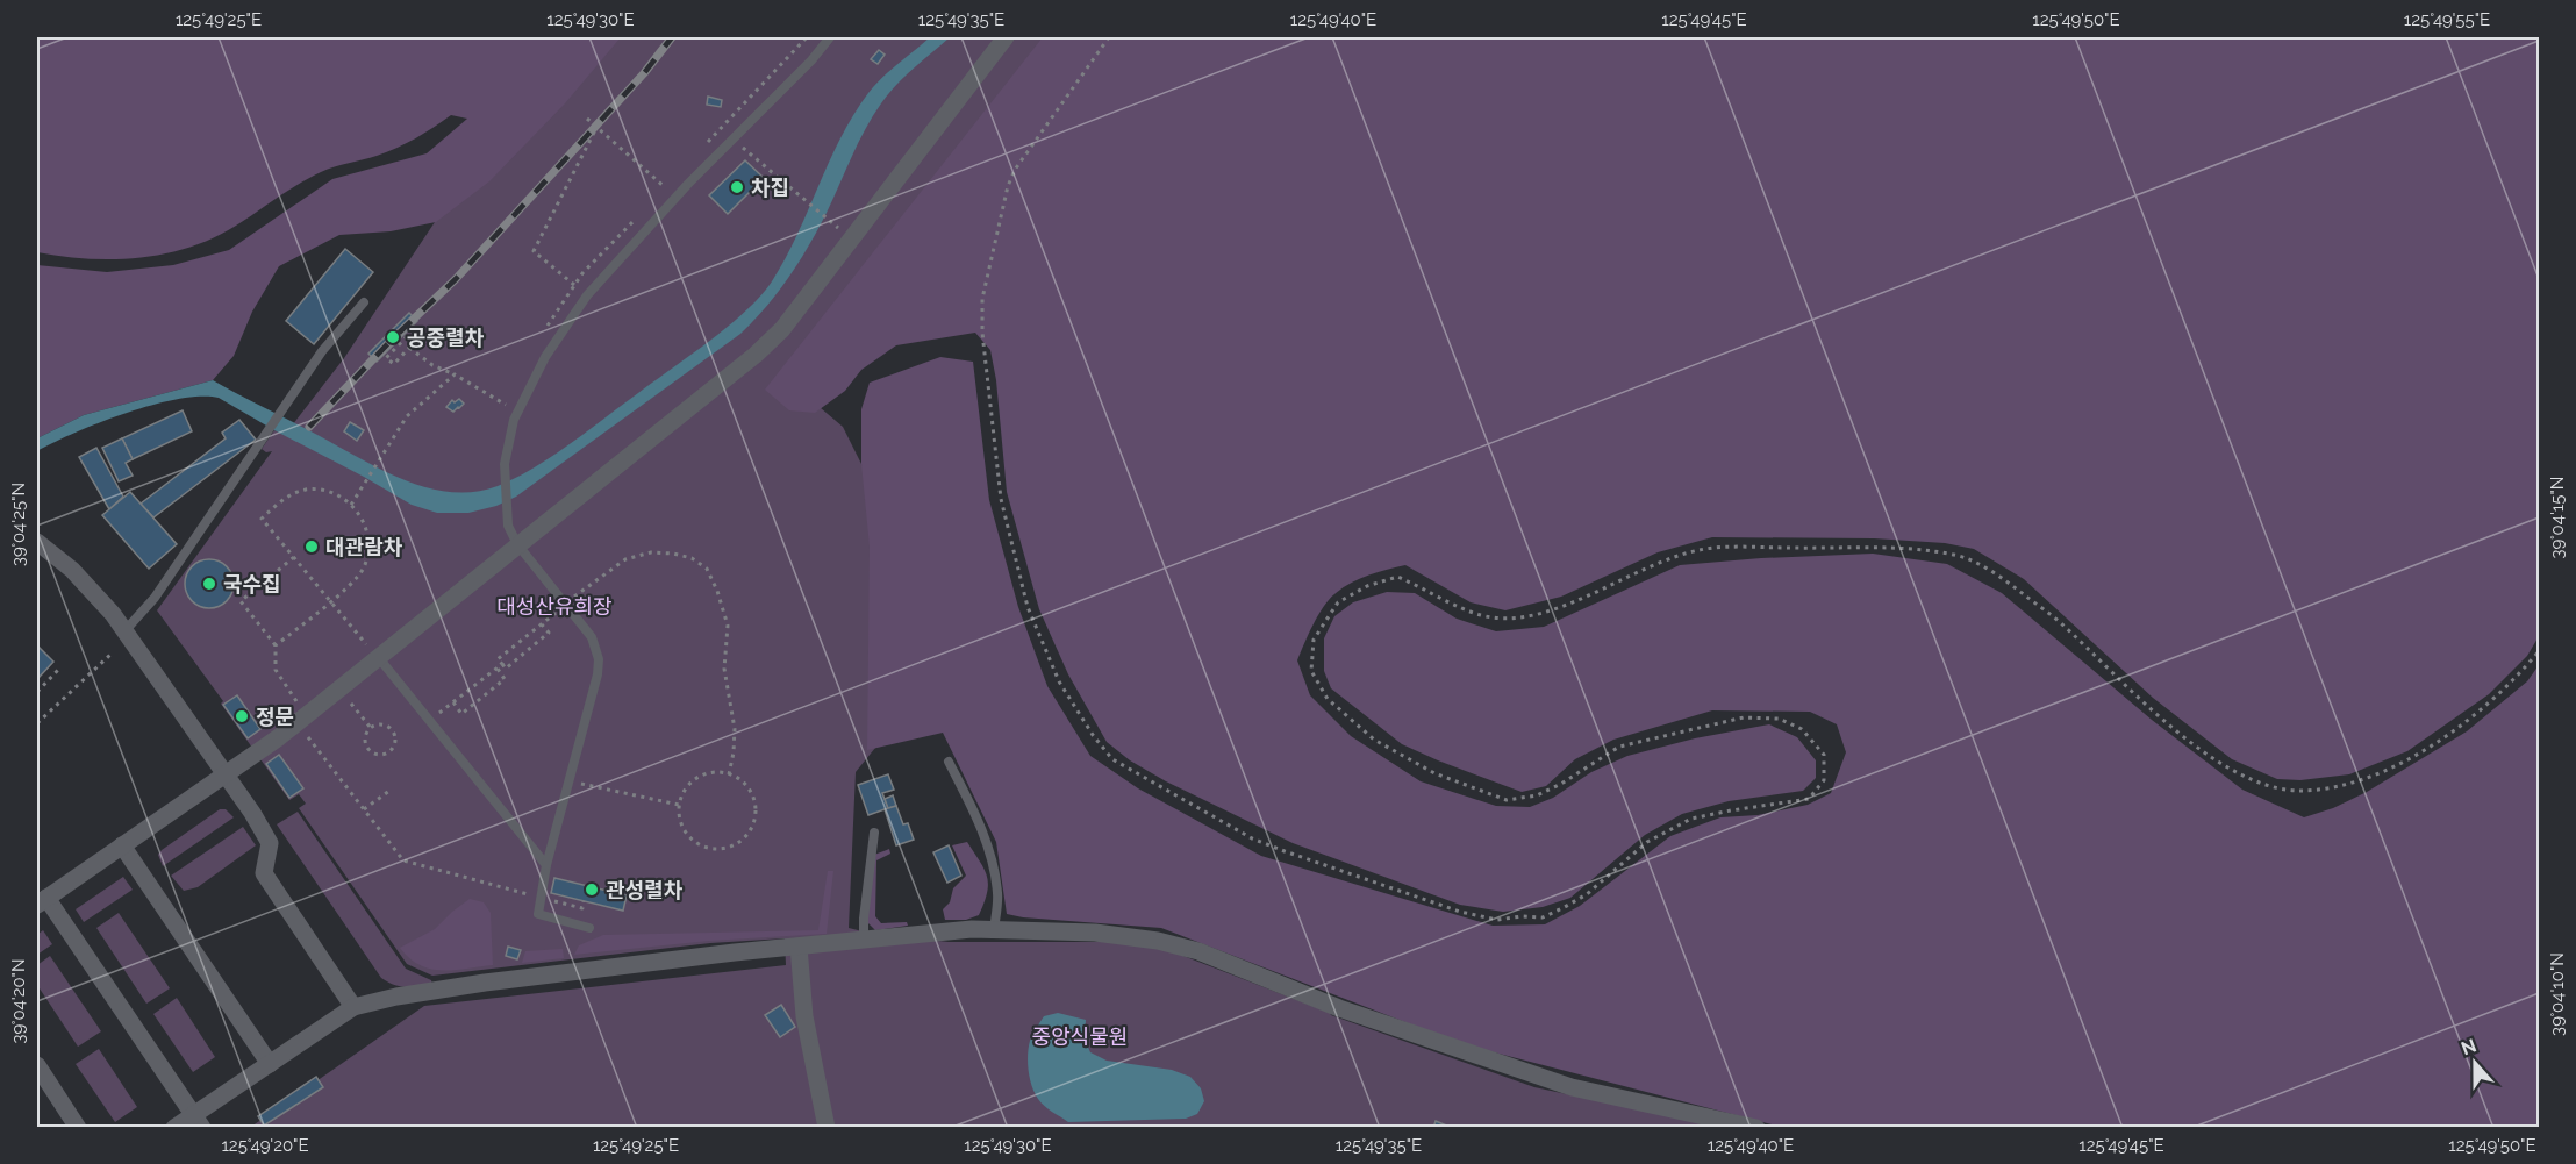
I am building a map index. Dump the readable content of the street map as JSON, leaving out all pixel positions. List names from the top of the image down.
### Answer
{
  "parks": ["대성산유희장", "중앙식물원"],
  "places": [
    "차집",
    "공중렬차",
    "대관람차",
    "국수집",
    "정문",
    "관성렬차"
  ],
  "north": "top",
  "coordinates": [
    "125°49'25\"E",
    "125°49'30\"E",
    "125°49'35\"E",
    "125°49'40\"E",
    "125°49'45\"E",
    "125°49'50\"E",
    "125°49'55\"E",
    "39°04'15\"N",
    "39°04'25\"N",
    "39°04'10\"N",
    "39°04'20\"N",
    "125°49'20\"E"
  ]
}
